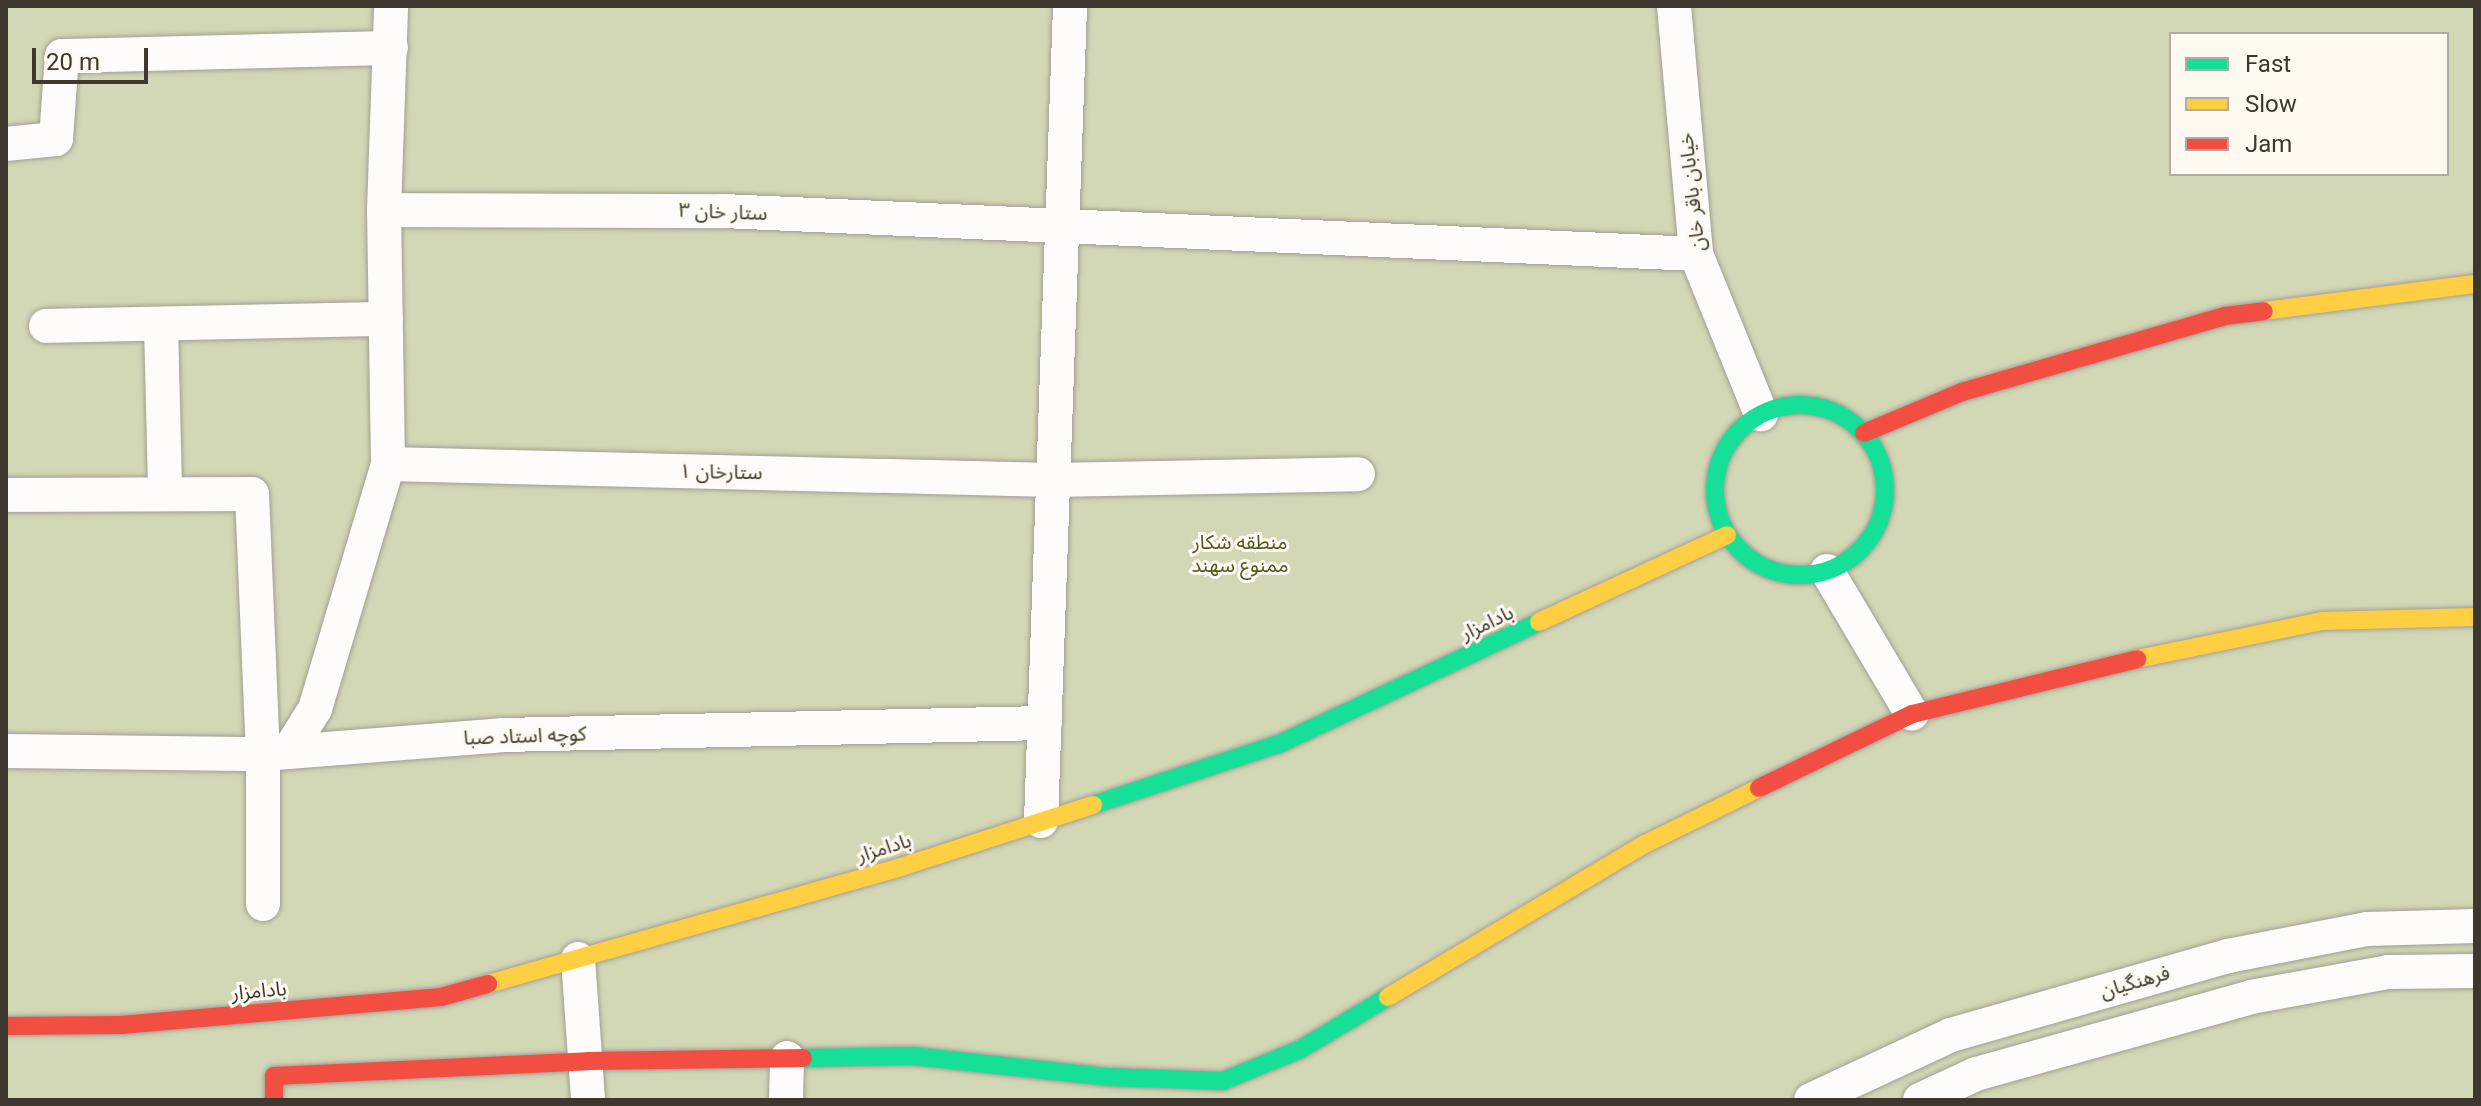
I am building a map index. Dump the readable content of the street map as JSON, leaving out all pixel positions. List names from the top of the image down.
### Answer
{
  "streets": {
    "street": [
      "خیابان باقر خان",
      "ستار خان ۳",
      "ستارخان ۱",
      "بادامزار",
      "کوچه استاد صبا",
      "فرهنگیان"
    ]
  },
  "crossings": [
    ["خیابان باقر خان", "ستار خان ۳"],
    ["خیابان باقر خان", "بادامزار"]
  ],
  "parks": ["منطقه شکار ممنوع سهند"],
  "legend": ["Fast", "Slow", "Jam"],
  "scale_bar": "20 m"
}
